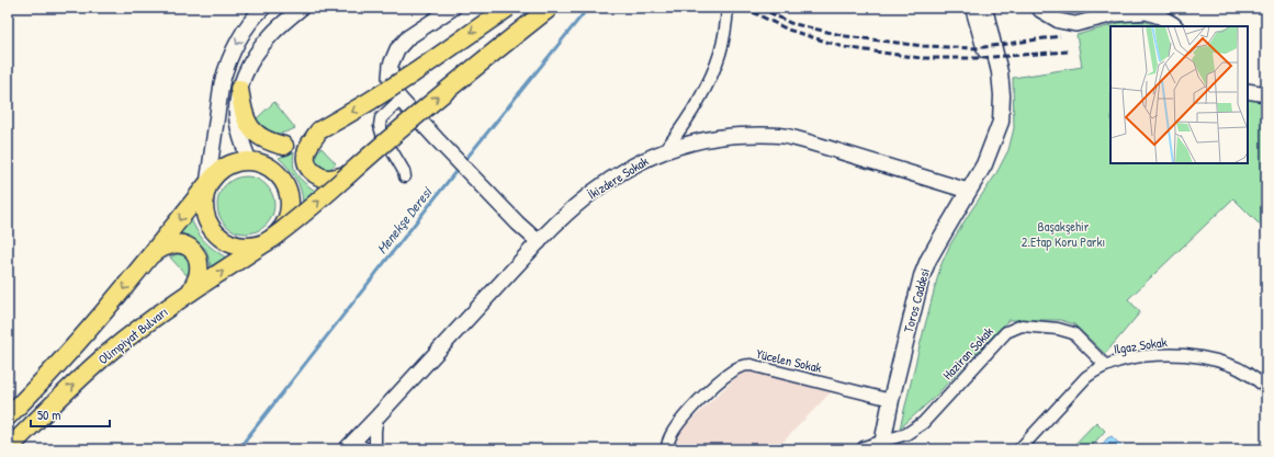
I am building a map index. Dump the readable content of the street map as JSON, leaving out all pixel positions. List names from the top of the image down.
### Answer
{
  "streets": {
    "main road": ["Toros Caddesi", "Olimpiyat Bulvarı"],
    "street": [
      "İkizdere Sokak",
      "Ilgaz Sokak",
      "Haziran Sokak",
      "Yücelen Sokak"
    ]
  },
  "crossings": [
    ["İkizdere Sokak", "Toros Caddesi"],
    ["Toros Caddesi", "Haziran Sokak"],
    ["Toros Caddesi", "Yücelen Sokak"],
    ["Ilgaz Sokak", "Haziran Sokak"]
  ],
  "water": ["Menekşe Deresi"],
  "parks": ["Başakşehir 2.Etap Koru Parkı"],
  "scale_bar": "50 m"
}
